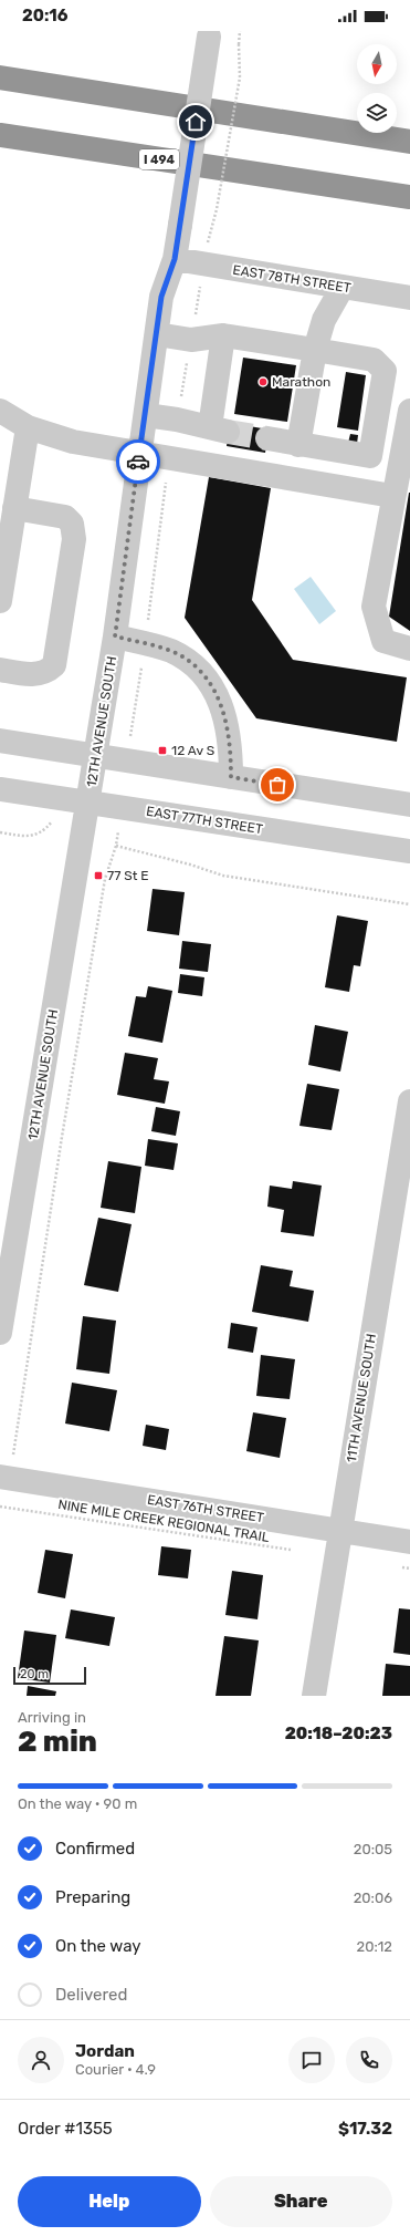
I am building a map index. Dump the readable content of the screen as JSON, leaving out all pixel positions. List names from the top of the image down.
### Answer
{
  "streets": {
    "highway": ["I 494"],
    "street": [
      "EAST 78TH STREET",
      "12TH AVENUE SOUTH",
      "EAST 77TH STREET",
      "11TH AVENUE SOUTH",
      "EAST 76TH STREET"
    ],
    "path": ["NINE MILE CREEK REGIONAL TRAIL"]
  },
  "crossings": [
    ["EAST 78TH STREET", "12TH AVENUE SOUTH"],
    ["12TH AVENUE SOUTH", "EAST 77TH STREET"],
    ["11TH AVENUE SOUTH", "EAST 76TH STREET"]
  ],
  "places": {
    "other": ["Marathon"],
    "transit": ["12 Av S", "77 St E"]
  },
  "scale_bar": "20 m",
  "north": "bottom",
  "page": {
    "status": "20:16",
    "scale": "20 m",
    "heading": ["2 min", "Arriving in", "20:18–20:23"],
    "panel": [
      "Jordan",
      "Courier · 4.9",
      "Order #1355",
      "$17.32"
    ],
    "bar": "On the way · 90 m",
    "list": [
      ["Confirmed", "20:05"],
      ["Preparing", "20:06"],
      ["On the way", "20:12"],
      "Delivered"
    ],
    "buttons": ["Help", "Share"]
  }
}
